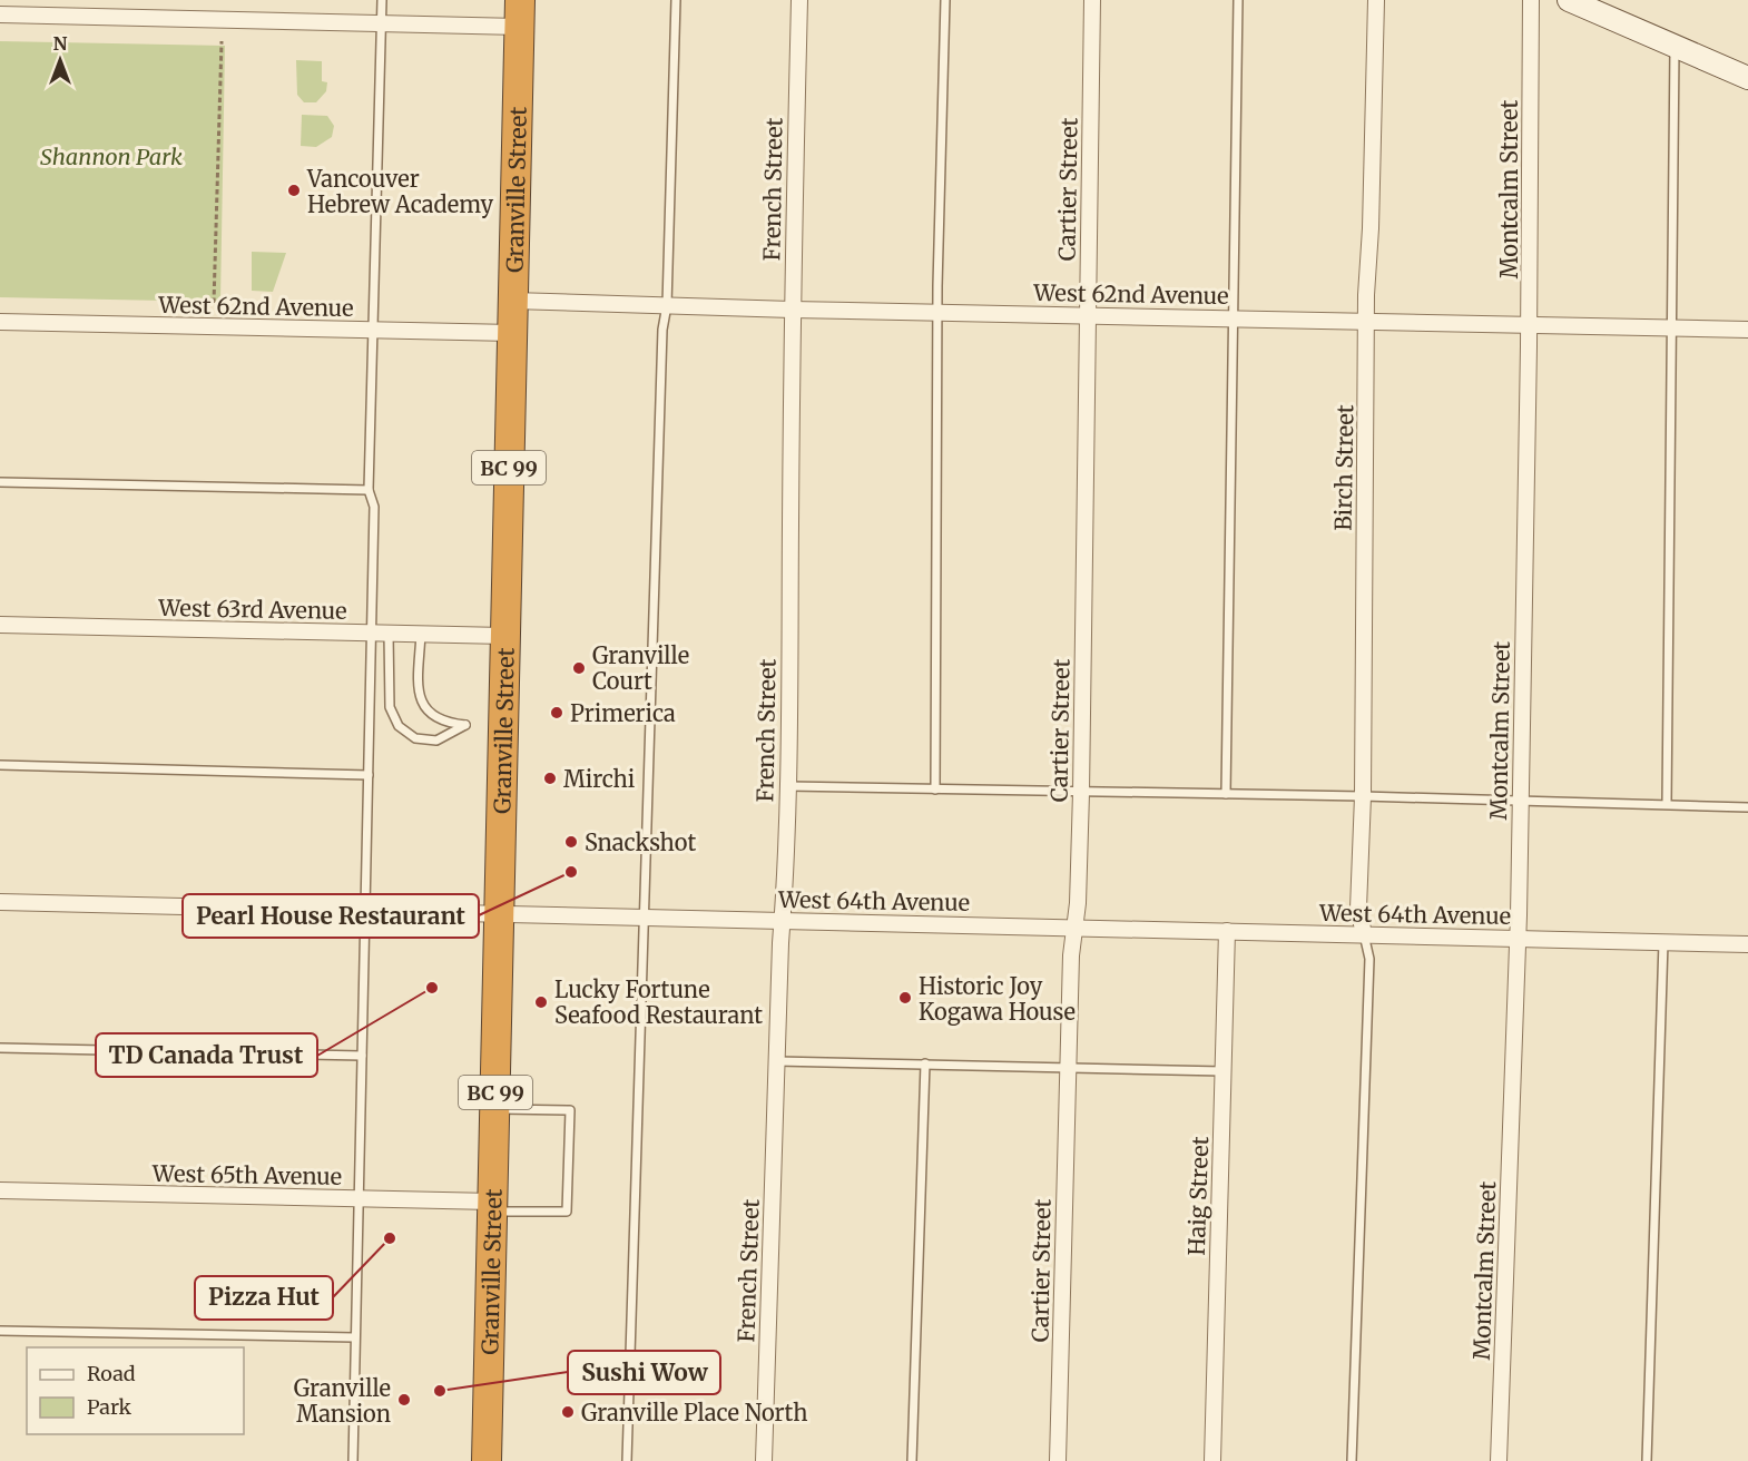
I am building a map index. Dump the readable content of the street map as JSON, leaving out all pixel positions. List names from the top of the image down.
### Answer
{
  "streets": {
    "highway": ["Granville Street", "BC 99"],
    "street": [
      "French Street",
      "Cartier Street",
      "Montcalm Street",
      "West 62nd Avenue",
      "Birch Street",
      "West 63rd Avenue",
      "West 64th Avenue",
      "West 65th Avenue",
      "Haig Street"
    ]
  },
  "crossings": [
    ["Granville Street", "West 62nd Avenue"],
    ["Granville Street", "West 63rd Avenue"],
    ["Granville Street", "West 64th Avenue"],
    ["Granville Street", "West 65th Avenue"],
    ["French Street", "West 62nd Avenue"],
    ["French Street", "West 64th Avenue"],
    ["Cartier Street", "West 62nd Avenue"],
    ["Cartier Street", "West 64th Avenue"],
    ["Montcalm Street", "West 62nd Avenue"],
    ["Montcalm Street", "West 64th Avenue"],
    ["West 62nd Avenue", "Birch Street"],
    ["Birch Street", "West 64th Avenue"],
    ["West 64th Avenue", "Haig Street"]
  ],
  "parks": ["Shannon Park"],
  "places": [
    "Vancouver Hebrew Academy",
    "Granville Court",
    "Primerica",
    "Mirchi",
    "Snackshot",
    "Pearl House Restaurant",
    "TD Canada Trust",
    "Historic Joy Kogawa House",
    "Lucky Fortune Seafood Restaurant",
    "Pizza Hut",
    "Sushi Wow",
    "Granville Mansion",
    "Granville Place North"
  ],
  "legend": ["Road", "Park"],
  "north": "top"
}
